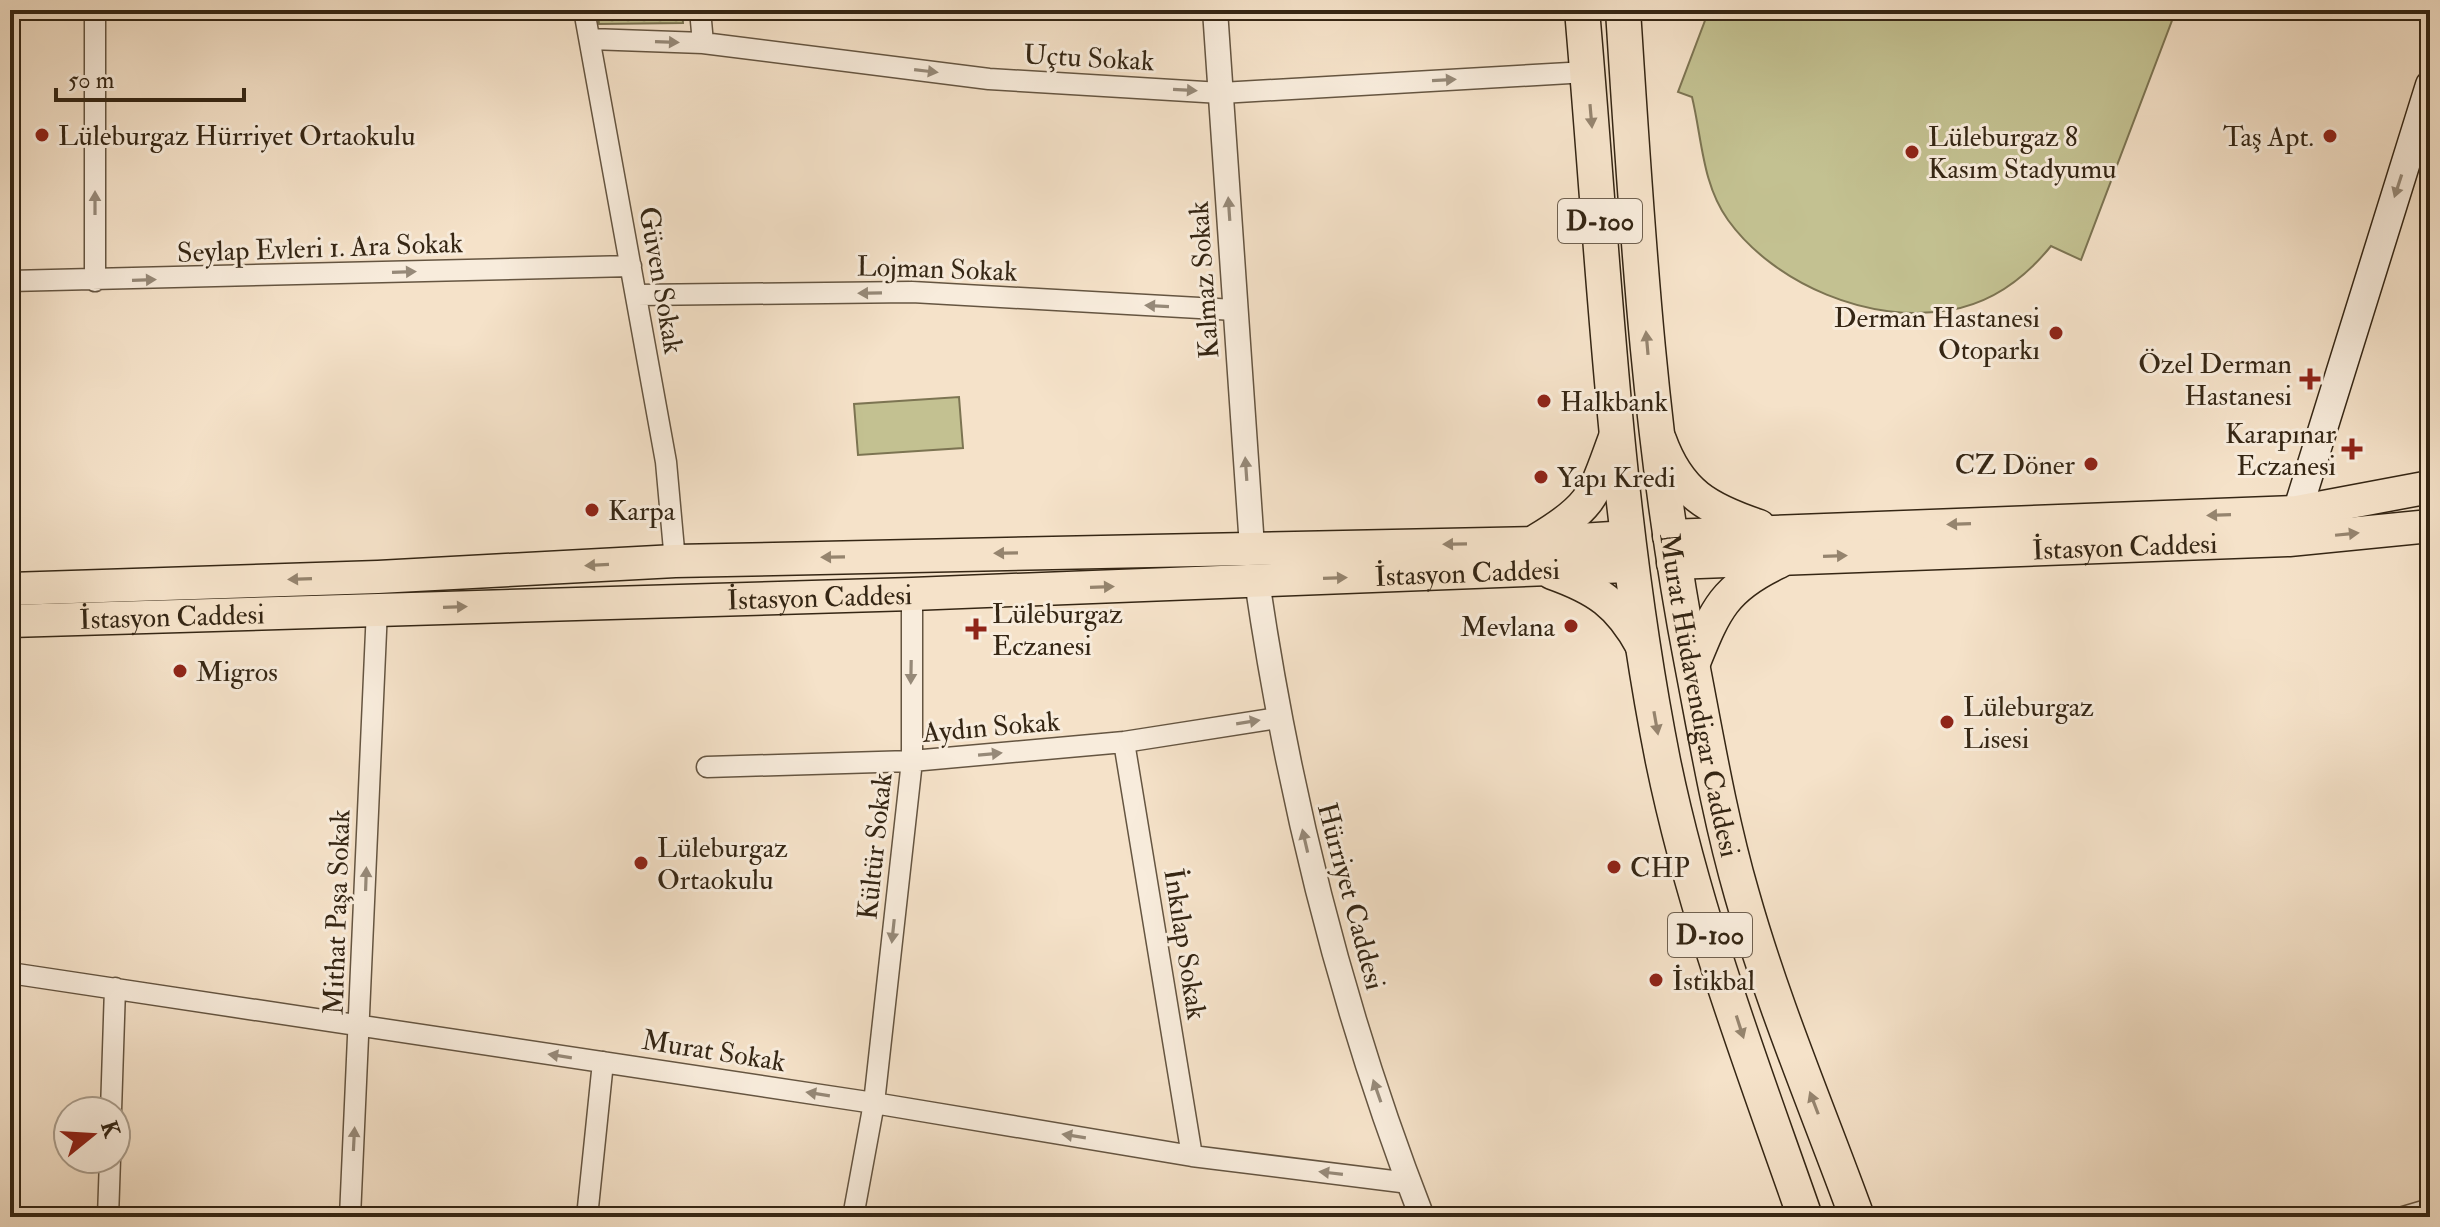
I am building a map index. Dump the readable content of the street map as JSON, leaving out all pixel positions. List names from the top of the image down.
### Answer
{
  "streets": {
    "highway": ["D-100", "Murat Hüdavendigar Caddesi"],
    "main road": ["İstasyon Caddesi"],
    "street": [
      "Uçtu Sokak",
      "Seylap Evleri 1. Ara Sokak",
      "Lojman Sokak",
      "Güven Sokak",
      "Kalmaz Sokak",
      "Aydın Sokak",
      "Kültür Sokak",
      "Hürriyet Caddesi",
      "Mithat Paşa Sokak",
      "İnkılap Sokak",
      "Murat Sokak"
    ]
  },
  "crossings": [
    ["Uçtu Sokak", "Güven Sokak"],
    ["Uçtu Sokak", "Kalmaz Sokak"],
    ["Uçtu Sokak", "Murat Hüdavendigar Caddesi"],
    ["Seylap Evleri 1. Ara Sokak", "Güven Sokak"],
    ["Lojman Sokak", "Güven Sokak"],
    ["Lojman Sokak", "Kalmaz Sokak"],
    ["Güven Sokak", "İstasyon Caddesi"],
    ["Kalmaz Sokak", "İstasyon Caddesi"],
    ["İstasyon Caddesi", "Murat Hüdavendigar Caddesi"],
    ["İstasyon Caddesi", "Kültür Sokak"],
    ["İstasyon Caddesi", "Hürriyet Caddesi"],
    ["İstasyon Caddesi", "Mithat Paşa Sokak"],
    ["Aydın Sokak", "Kültür Sokak"],
    ["Aydın Sokak", "Hürriyet Caddesi"],
    ["Aydın Sokak", "İnkılap Sokak"],
    ["Kültür Sokak", "Murat Sokak"],
    ["Hürriyet Caddesi", "Murat Sokak"],
    ["Mithat Paşa Sokak", "Murat Sokak"],
    ["İnkılap Sokak", "Murat Sokak"]
  ],
  "one_way": [
    "Uçtu Sokak",
    "Seylap Evleri 1. Ara Sokak",
    "Lojman Sokak",
    "Kalmaz Sokak",
    "Aydın Sokak",
    "Kültür Sokak",
    "Hürriyet Caddesi",
    "Mithat Paşa Sokak",
    "Murat Sokak"
  ],
  "places": {
    "other": [
      "Lüleburgaz Hürriyet Ortaokulu",
      "Taş Apt.",
      "Lüleburgaz 8 Kasım Stadyumu",
      "Derman Hastanesi Otoparkı",
      "Halkbank",
      "CZ Döner",
      "Yapı Kredi",
      "Karpa",
      "Mevlana",
      "Migros",
      "Lüleburgaz Lisesi",
      "Lüleburgaz Ortaokulu",
      "CHP",
      "İstikbal"
    ],
    "health": ["Özel Derman Hastanesi", "Karapınar Eczanesi", "Lüleburgaz Eczanesi"]
  },
  "scale_bar": "50 m",
  "north": "right"
}
